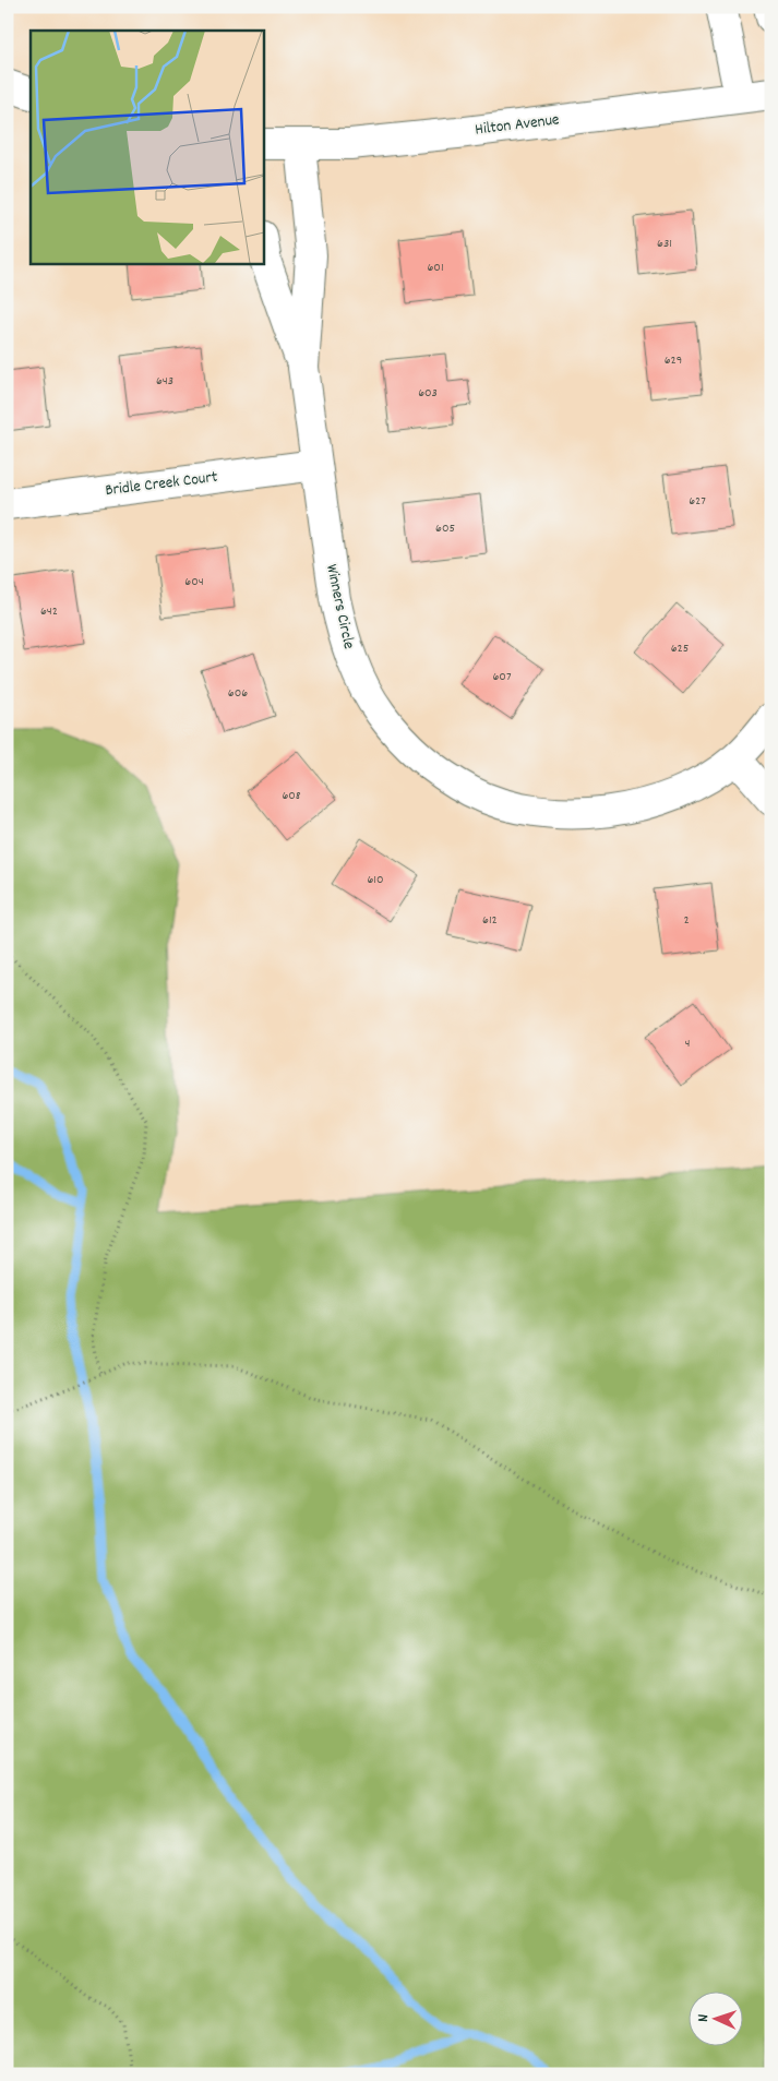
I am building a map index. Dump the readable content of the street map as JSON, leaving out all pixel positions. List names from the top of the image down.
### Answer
{
  "streets": {
    "street": ["Hilton Avenue", "Bridle Creek Court", "Winners Circle"]
  },
  "crossings": [
    ["Hilton Avenue", "Winners Circle"],
    ["Bridle Creek Court", "Winners Circle"]
  ],
  "house_numbers": [
    "631",
    "601",
    "629",
    "643",
    "603",
    "627",
    "605",
    "604",
    "642",
    "625",
    "607",
    "606",
    "608",
    "610",
    "612",
    "2",
    "4"
  ],
  "north": "left"
}
